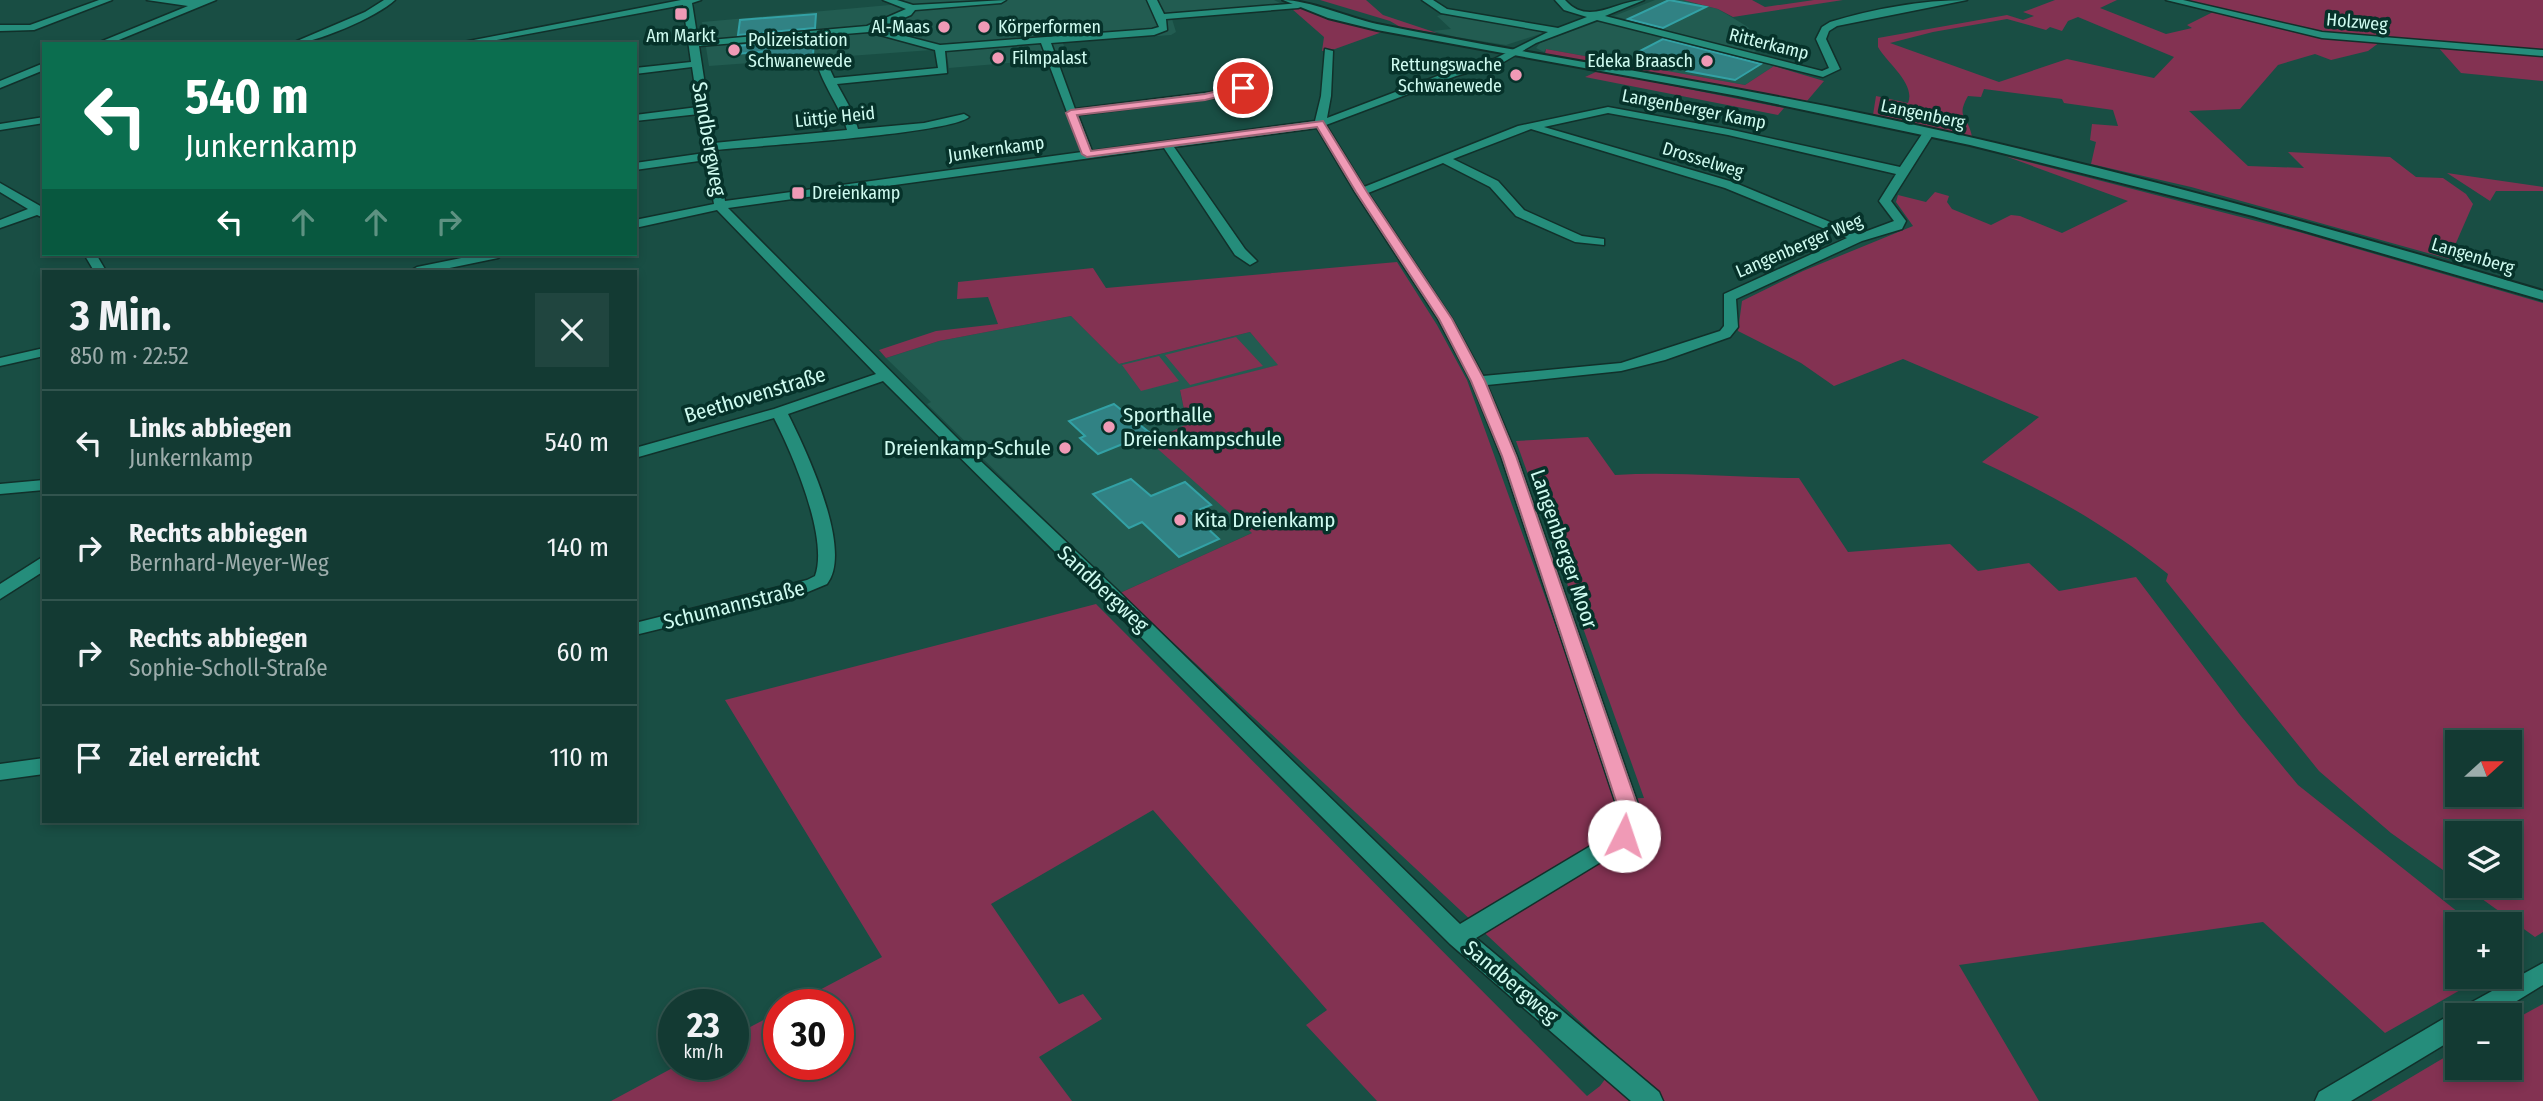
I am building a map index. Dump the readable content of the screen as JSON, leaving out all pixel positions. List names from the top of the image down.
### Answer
{
  "streets": {
    "main road": ["Langenberg"],
    "street": [
      "Holzweg",
      "Ritterkamp",
      "Langenberger Kamp",
      "Lüttje Heid",
      "Sandbergweg",
      "Junkernkamp",
      "Drosselweg",
      "Langenberger Weg",
      "Beethovenstraße",
      "Langenberger Moor",
      "Schumannstraße"
    ]
  },
  "crossings": [
    ["Ritterkamp", "Junkernkamp"],
    ["Langenberger Kamp", "Drosselweg"],
    ["Langenberger Kamp", "Langenberger Weg"],
    ["Langenberger Kamp", "Langenberger Moor"],
    ["Langenberg", "Junkernkamp"],
    ["Langenberg", "Langenberger Weg"],
    ["Lüttje Heid", "Sandbergweg"],
    ["Sandbergweg", "Junkernkamp"],
    ["Sandbergweg", "Beethovenstraße"],
    ["Sandbergweg", "Langenberger Moor"],
    ["Junkernkamp", "Langenberger Moor"],
    ["Drosselweg", "Langenberger Weg"],
    ["Langenberger Weg", "Langenberger Moor"],
    ["Beethovenstraße", "Schumannstraße"]
  ],
  "places": {
    "transit": ["Am Markt", "Dreienkamp"],
    "other": [
      "Al-Maas",
      "Körperformen",
      "Polizeistation Schwanewede",
      "Filmpalast",
      "Edeka Braasch",
      "Rettungswache Schwanewede",
      "Sporthalle Dreienkampschule",
      "Dreienkamp-Schule",
      "Kita Dreienkamp"
    ]
  },
  "north": "right",
  "page": {
    "turn": ["540 m", "Junkernkamp"],
    "heading": ["3 Min.", "850 m · 22:52"],
    "list": [
      {
        "name": "Links abbiegen",
        "note": "Junkernkamp",
        "value": "540 m"
      },
      {
        "name": "Rechts abbiegen",
        "note": "Bernhard-Meyer-Weg",
        "value": "140 m"
      },
      {
        "name": "Rechts abbiegen",
        "note": "Sophie-Scholl-Straße",
        "value": "60 m"
      },
      {
        "name": "Ziel erreicht",
        "value": "110 m"
      }
    ],
    "map_buttons": ["+", "−"],
    "speed": "23 km/h",
    "limit": "30"
  }
}
